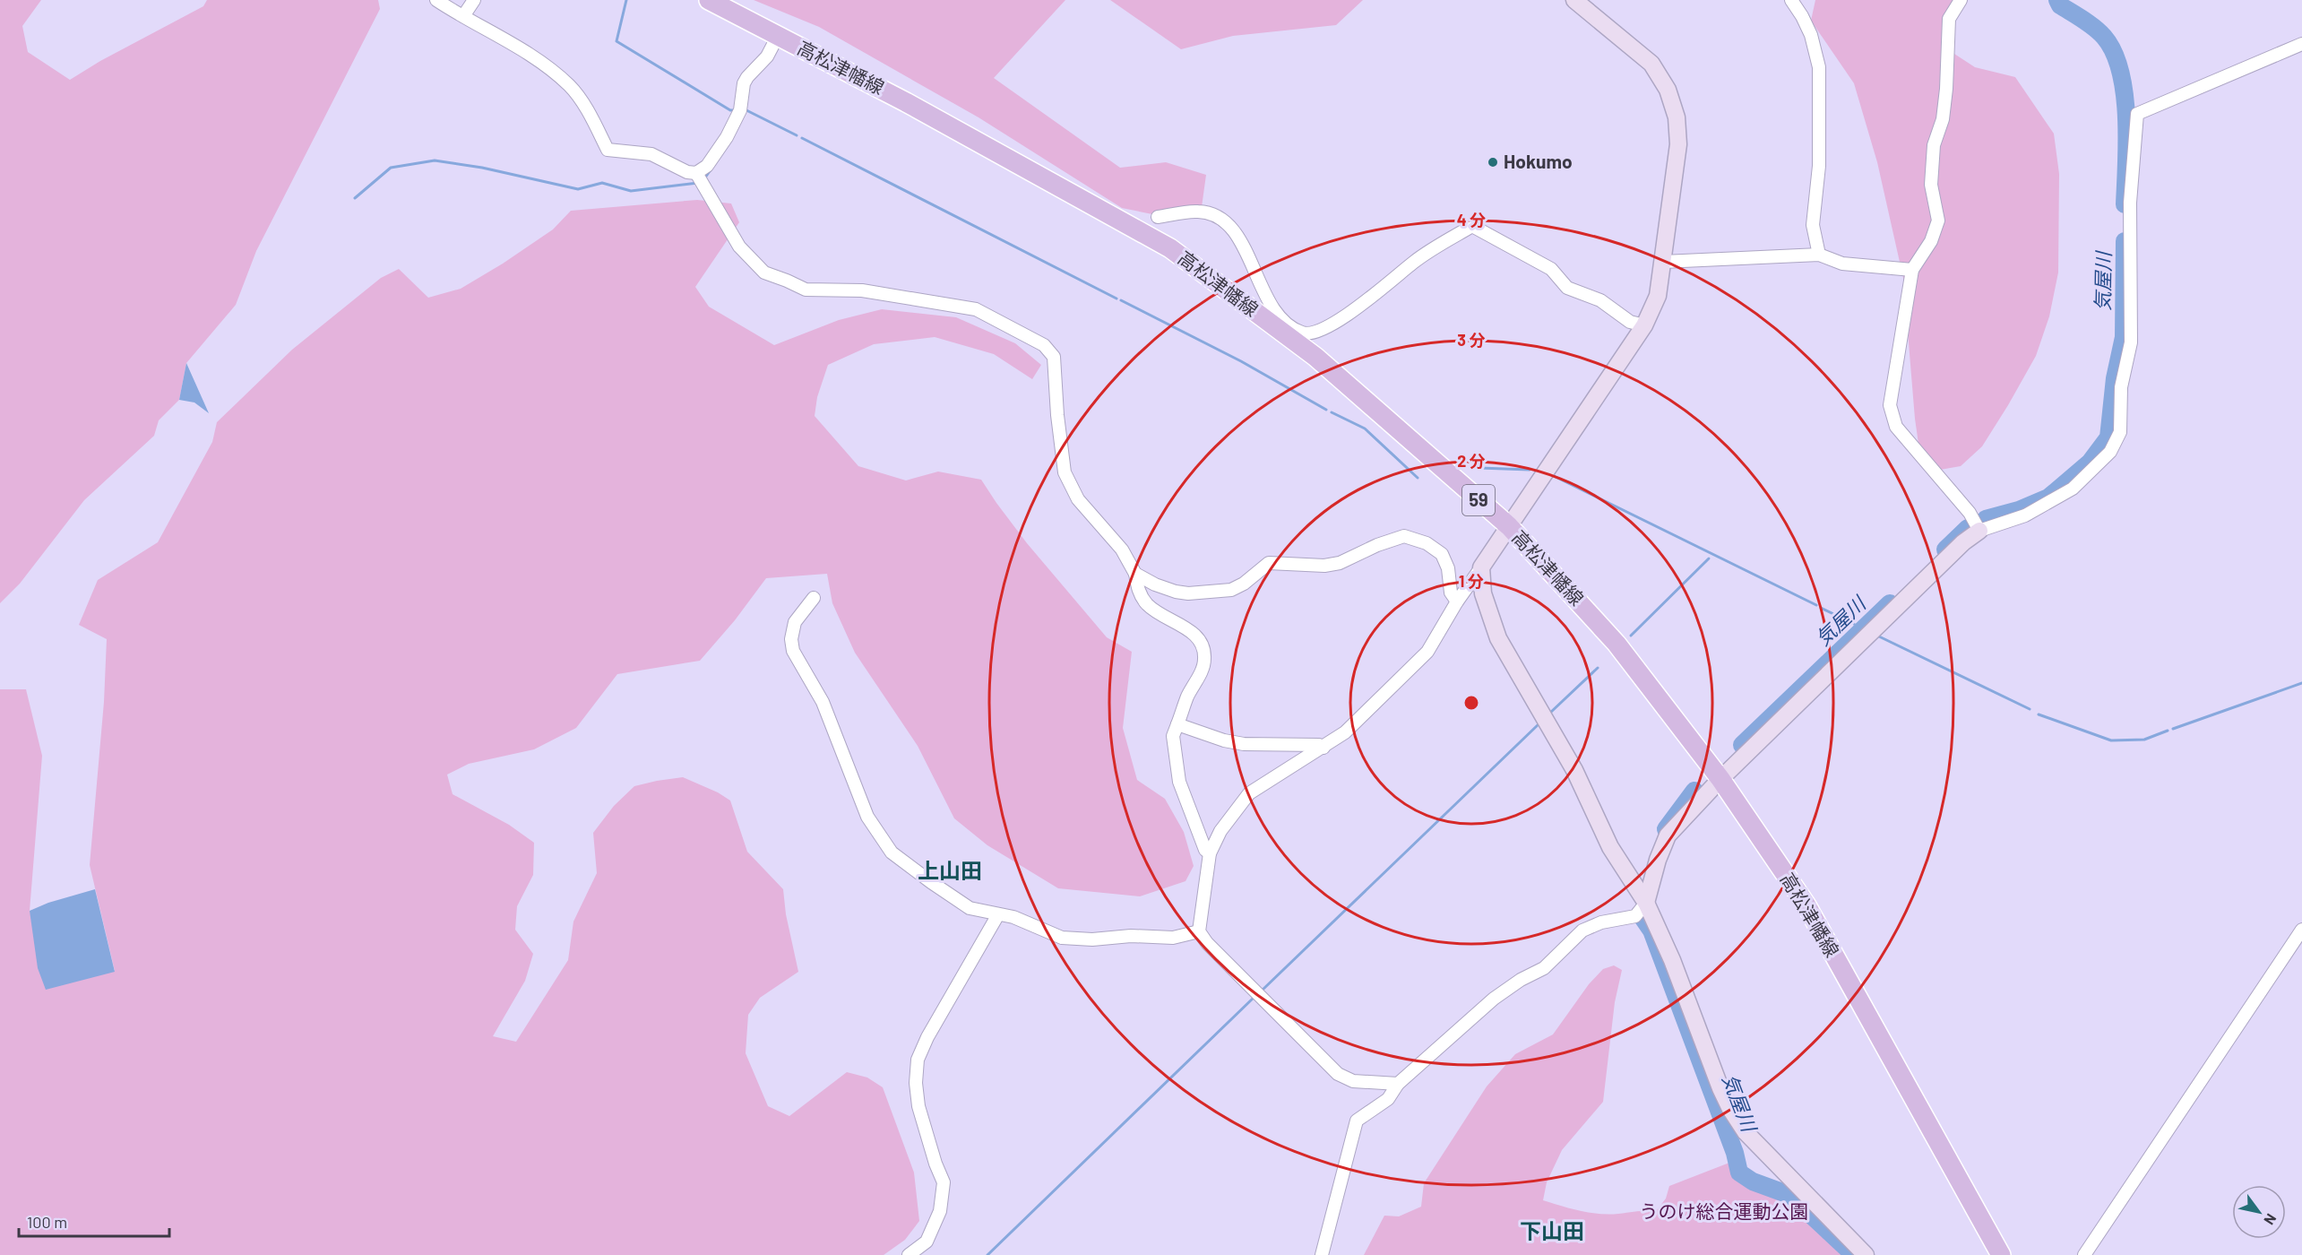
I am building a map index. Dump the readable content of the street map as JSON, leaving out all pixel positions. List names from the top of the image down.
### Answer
{
  "streets": {
    "main road": ["高松津幡線", "59"]
  },
  "districts": ["上山田", "下山田"],
  "water": ["気屋川"],
  "parks": ["うのけ総合運動公園"],
  "places": ["Hokumo"],
  "scale_bar": "100 m",
  "north": "bottom right",
  "rings": [
    "4 分",
    "3 分",
    "2 分",
    "1 分"
  ]
}
